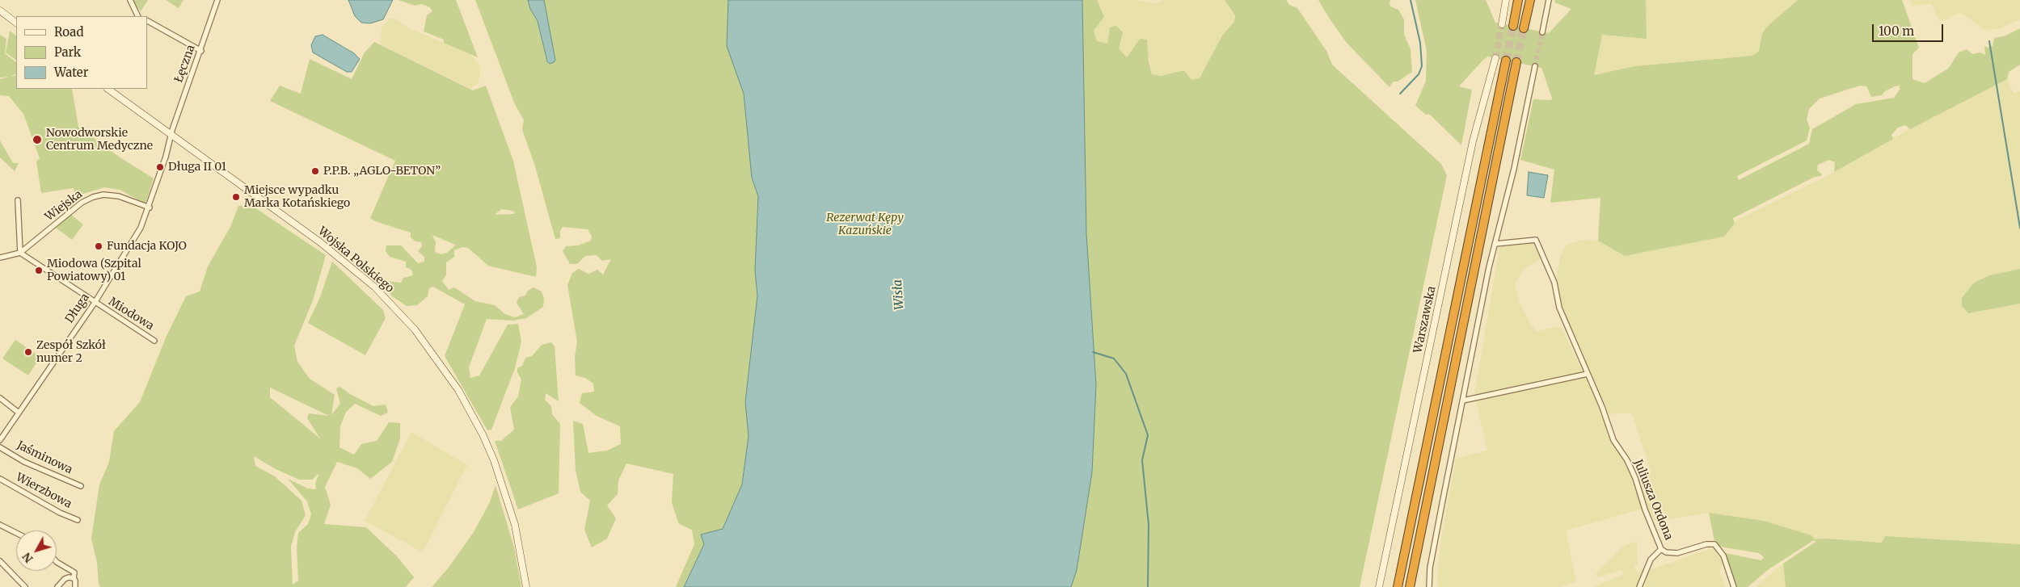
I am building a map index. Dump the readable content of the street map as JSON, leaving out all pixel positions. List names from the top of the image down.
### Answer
{
  "streets": {
    "main road": ["Wojska Polskiego", "Warszawska"],
    "street": [
      "Łęczna",
      "Wiejska",
      "Długa",
      "Miodowa",
      "Jaśminowa",
      "Wierzbowa",
      "Juliusza Ordona"
    ]
  },
  "crossings": [
    ["Łęczna", "Wojska Polskiego"],
    ["Łęczna", "Długa"],
    ["Wiejska", "Długa"],
    ["Wiejska", "Miodowa"],
    ["Wojska Polskiego", "Długa"],
    ["Długa", "Miodowa"]
  ],
  "water": ["Wisła"],
  "parks": ["Rezerwat Kępy Kazuńskie"],
  "places": [
    "Nowodworskie Centrum Medyczne",
    "Długa II 01",
    "P.P.B. „AGLO-BETON”",
    "Miejsce wypadku Marka Kotańskiego",
    "Fundacja KOJO",
    "Miodowa (Szpital Powiatowy) 01",
    "Zespół Szkół numer 2"
  ],
  "legend": ["Road", "Park", "Water"],
  "scale_bar": "100 m",
  "north": "bottom left"
}
